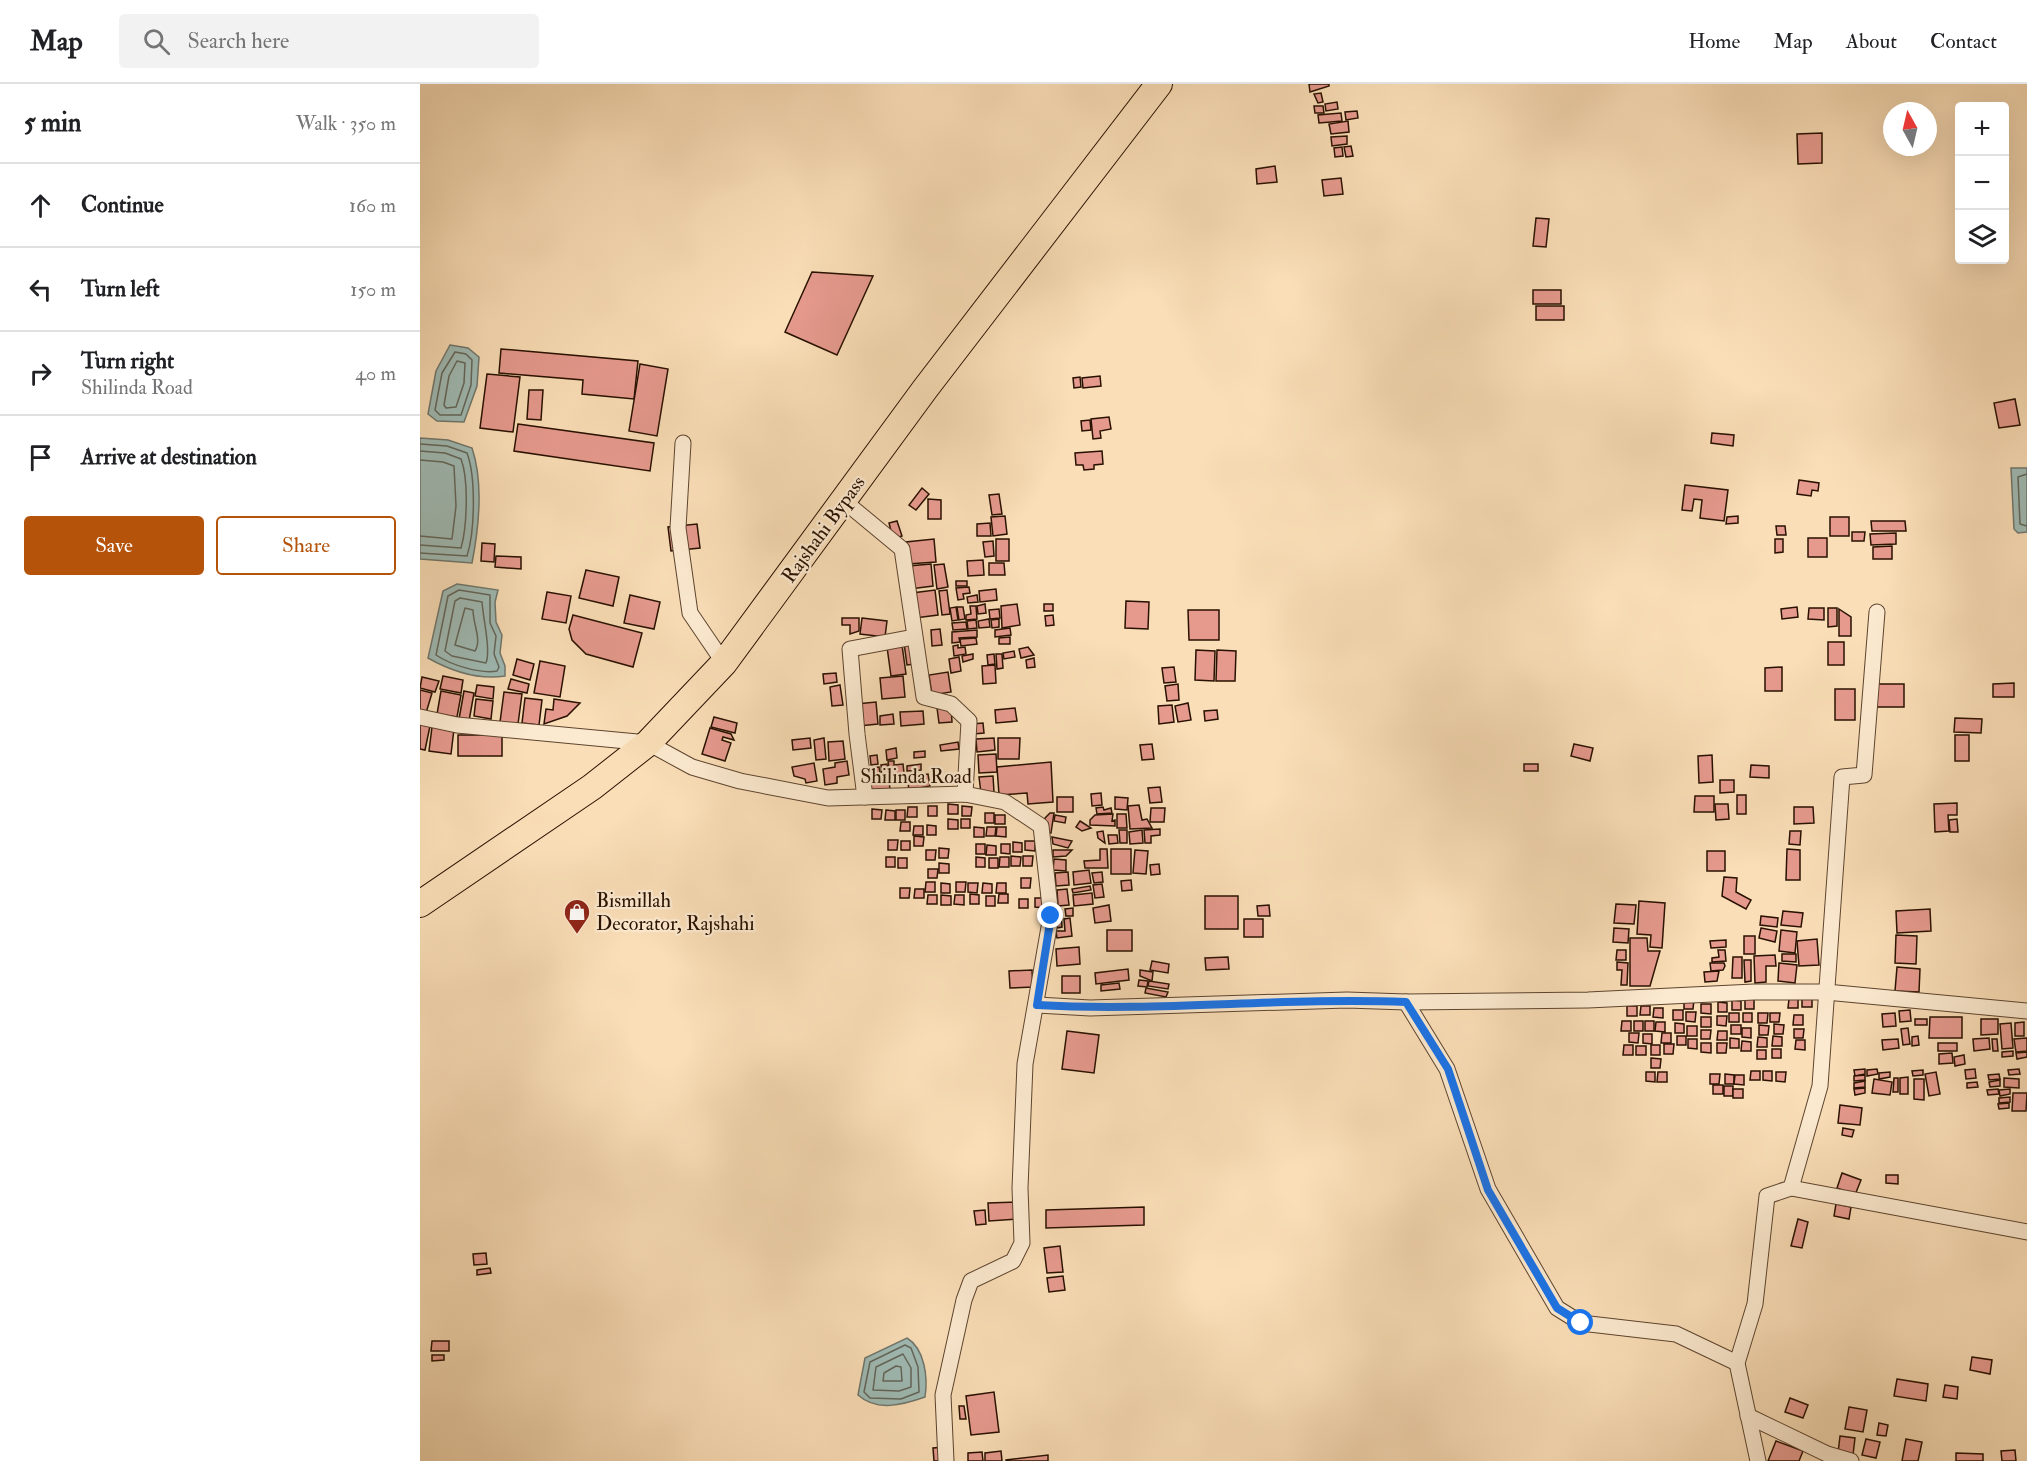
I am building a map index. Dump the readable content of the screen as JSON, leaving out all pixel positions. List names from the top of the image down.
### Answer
{
  "streets": {
    "highway": ["Rajshahi Bypass"],
    "street": ["Shilinda Road"]
  },
  "crossings": [
    ["Rajshahi Bypass", "Shilinda Road"]
  ],
  "places": {
    "shop": ["Bismillah Decorator, Rajshahi"]
  },
  "north": "top",
  "page": {
    "header": "Map",
    "search": "Search here",
    "nav": [
      "Home",
      "Map",
      "About",
      "Contact"
    ],
    "heading": ["5 min", "Walk · 350 m"],
    "map_buttons": ["+", "−"],
    "list": [
      ["Continue", "160 m"],
      ["Turn left", "150 m"],
      ["Turn right", "Shilinda Road", "40 m"],
      "Arrive at destination"
    ],
    "buttons": ["Save", "Share"]
  }
}
